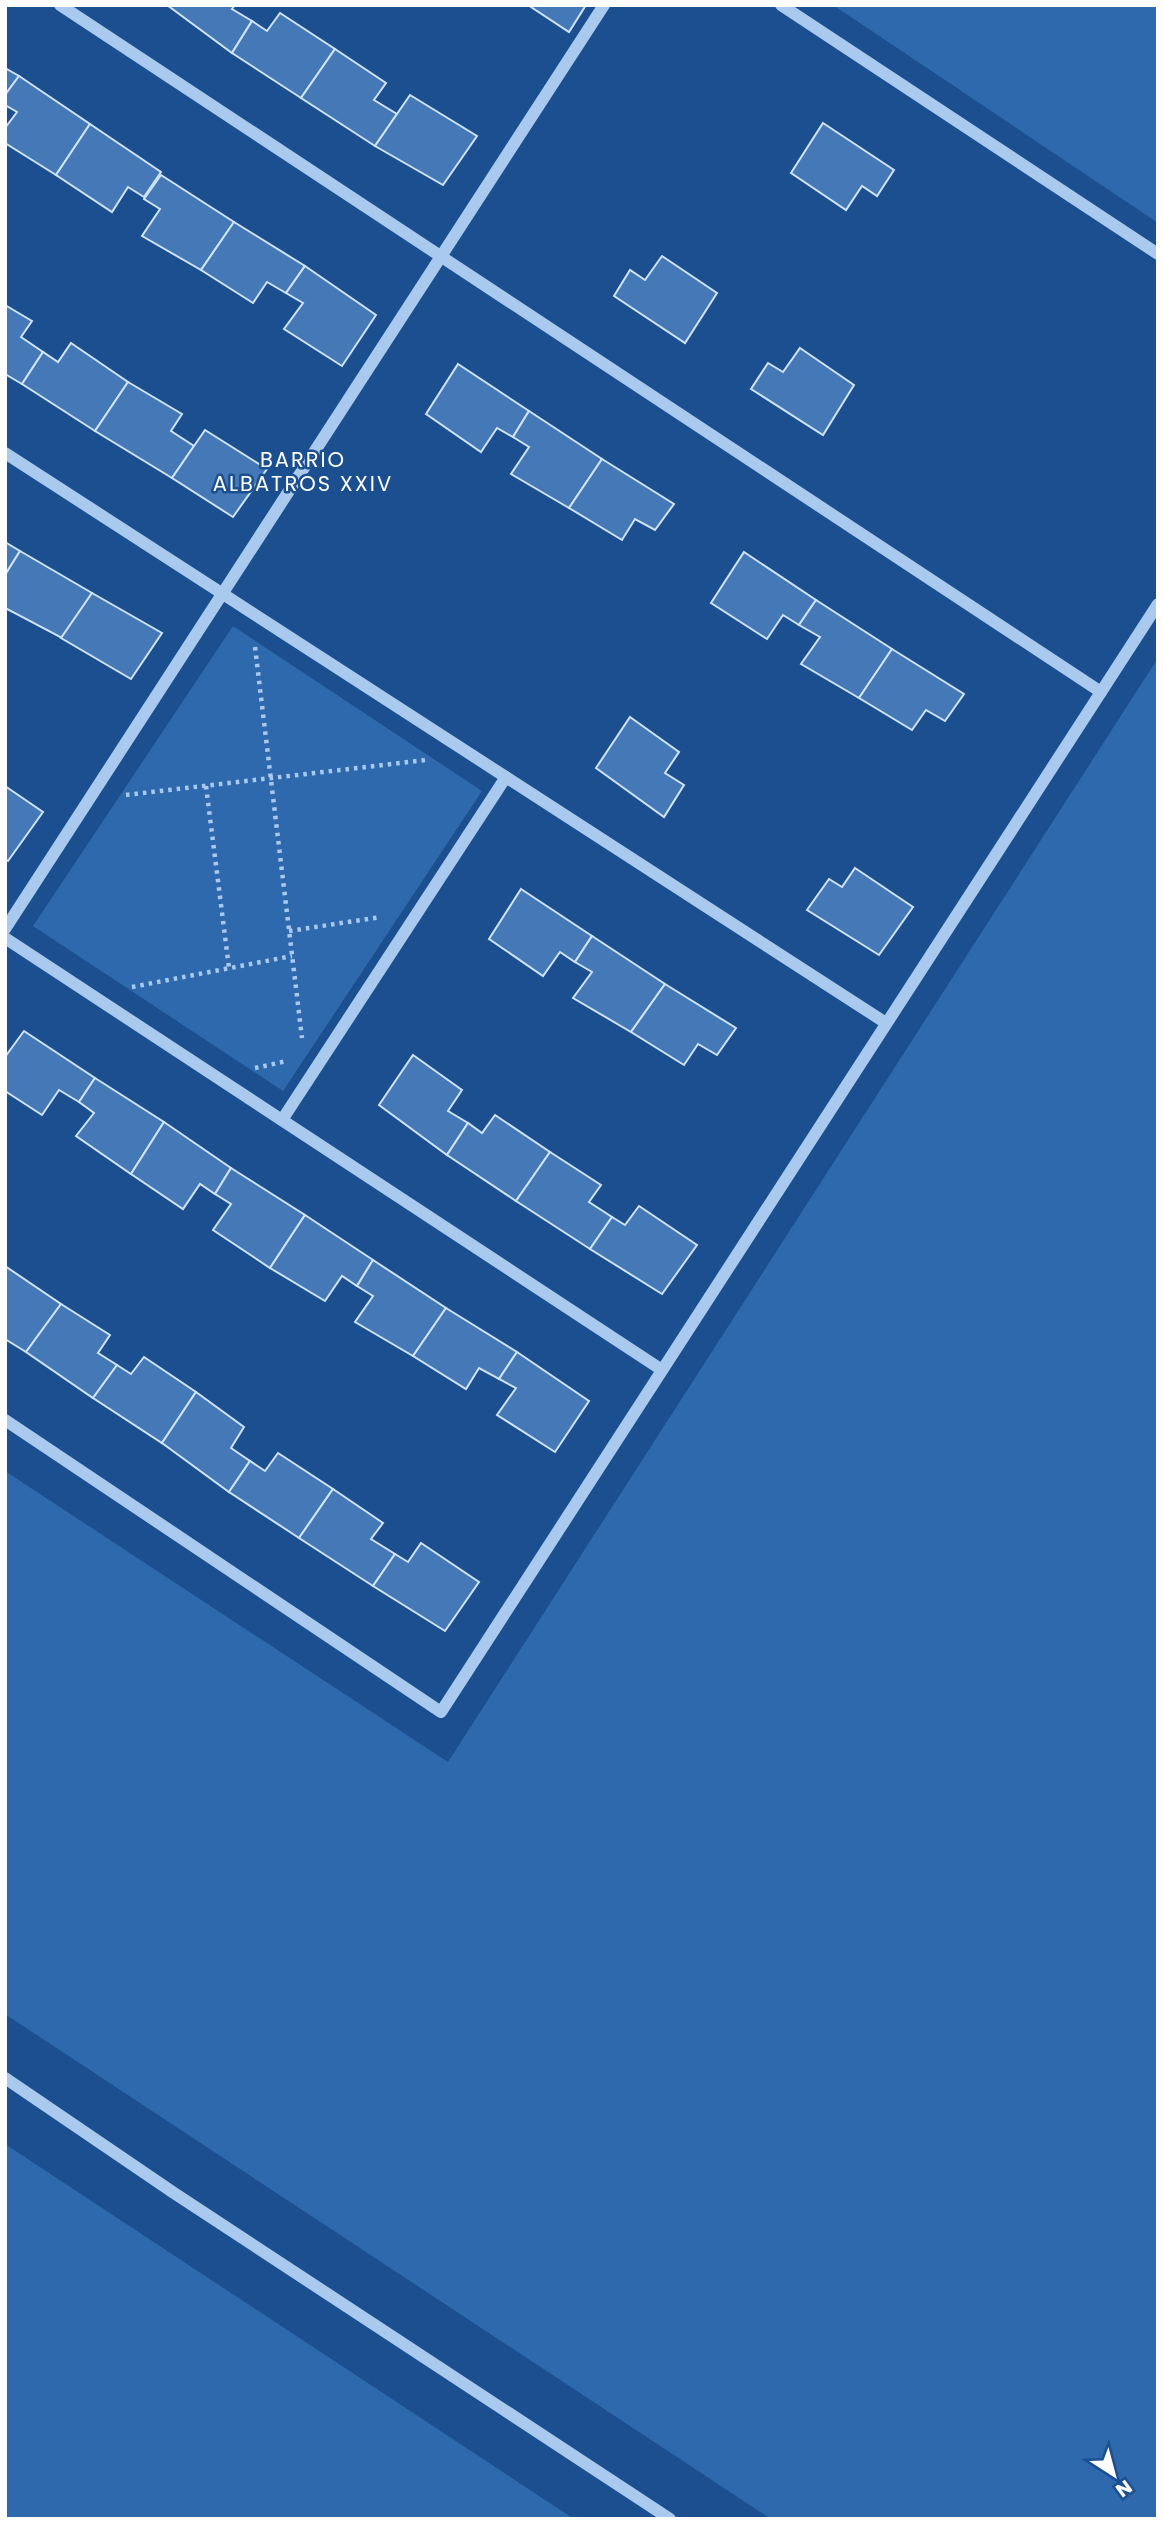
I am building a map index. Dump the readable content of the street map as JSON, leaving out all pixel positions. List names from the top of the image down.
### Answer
{
  "districts": ["BARRIO ALBATROS XXIV"],
  "north": "bottom right"
}
